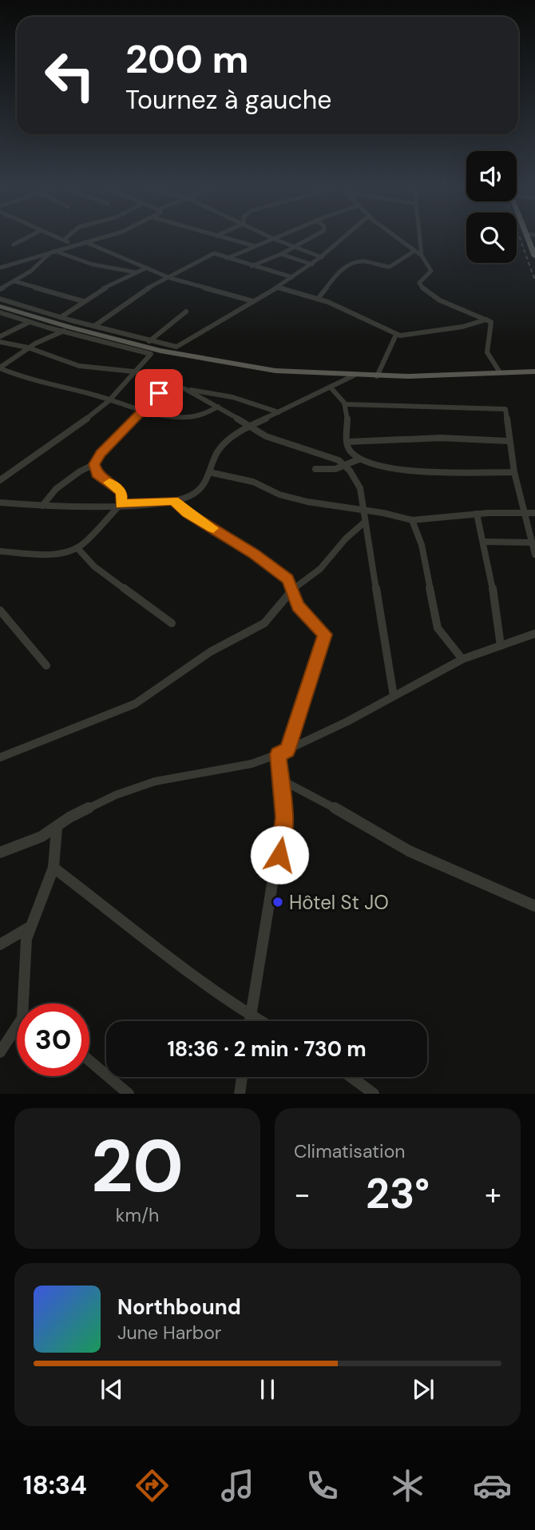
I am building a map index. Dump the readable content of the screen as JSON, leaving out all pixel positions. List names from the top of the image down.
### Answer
{
  "places": ["Hôtel St JO"],
  "page": {
    "turn": ["200 m", "Tournez à gauche"],
    "limit": "30",
    "trip": "18:36 · 2 min · 730 m",
    "tile": [
      ["20", "km/h"],
      "Climatisation"
    ],
    "heat": ["−", "23°", "+"],
    "song": ["Northbound", "June Harbor"],
    "tabs": "18:34"
  }
}
